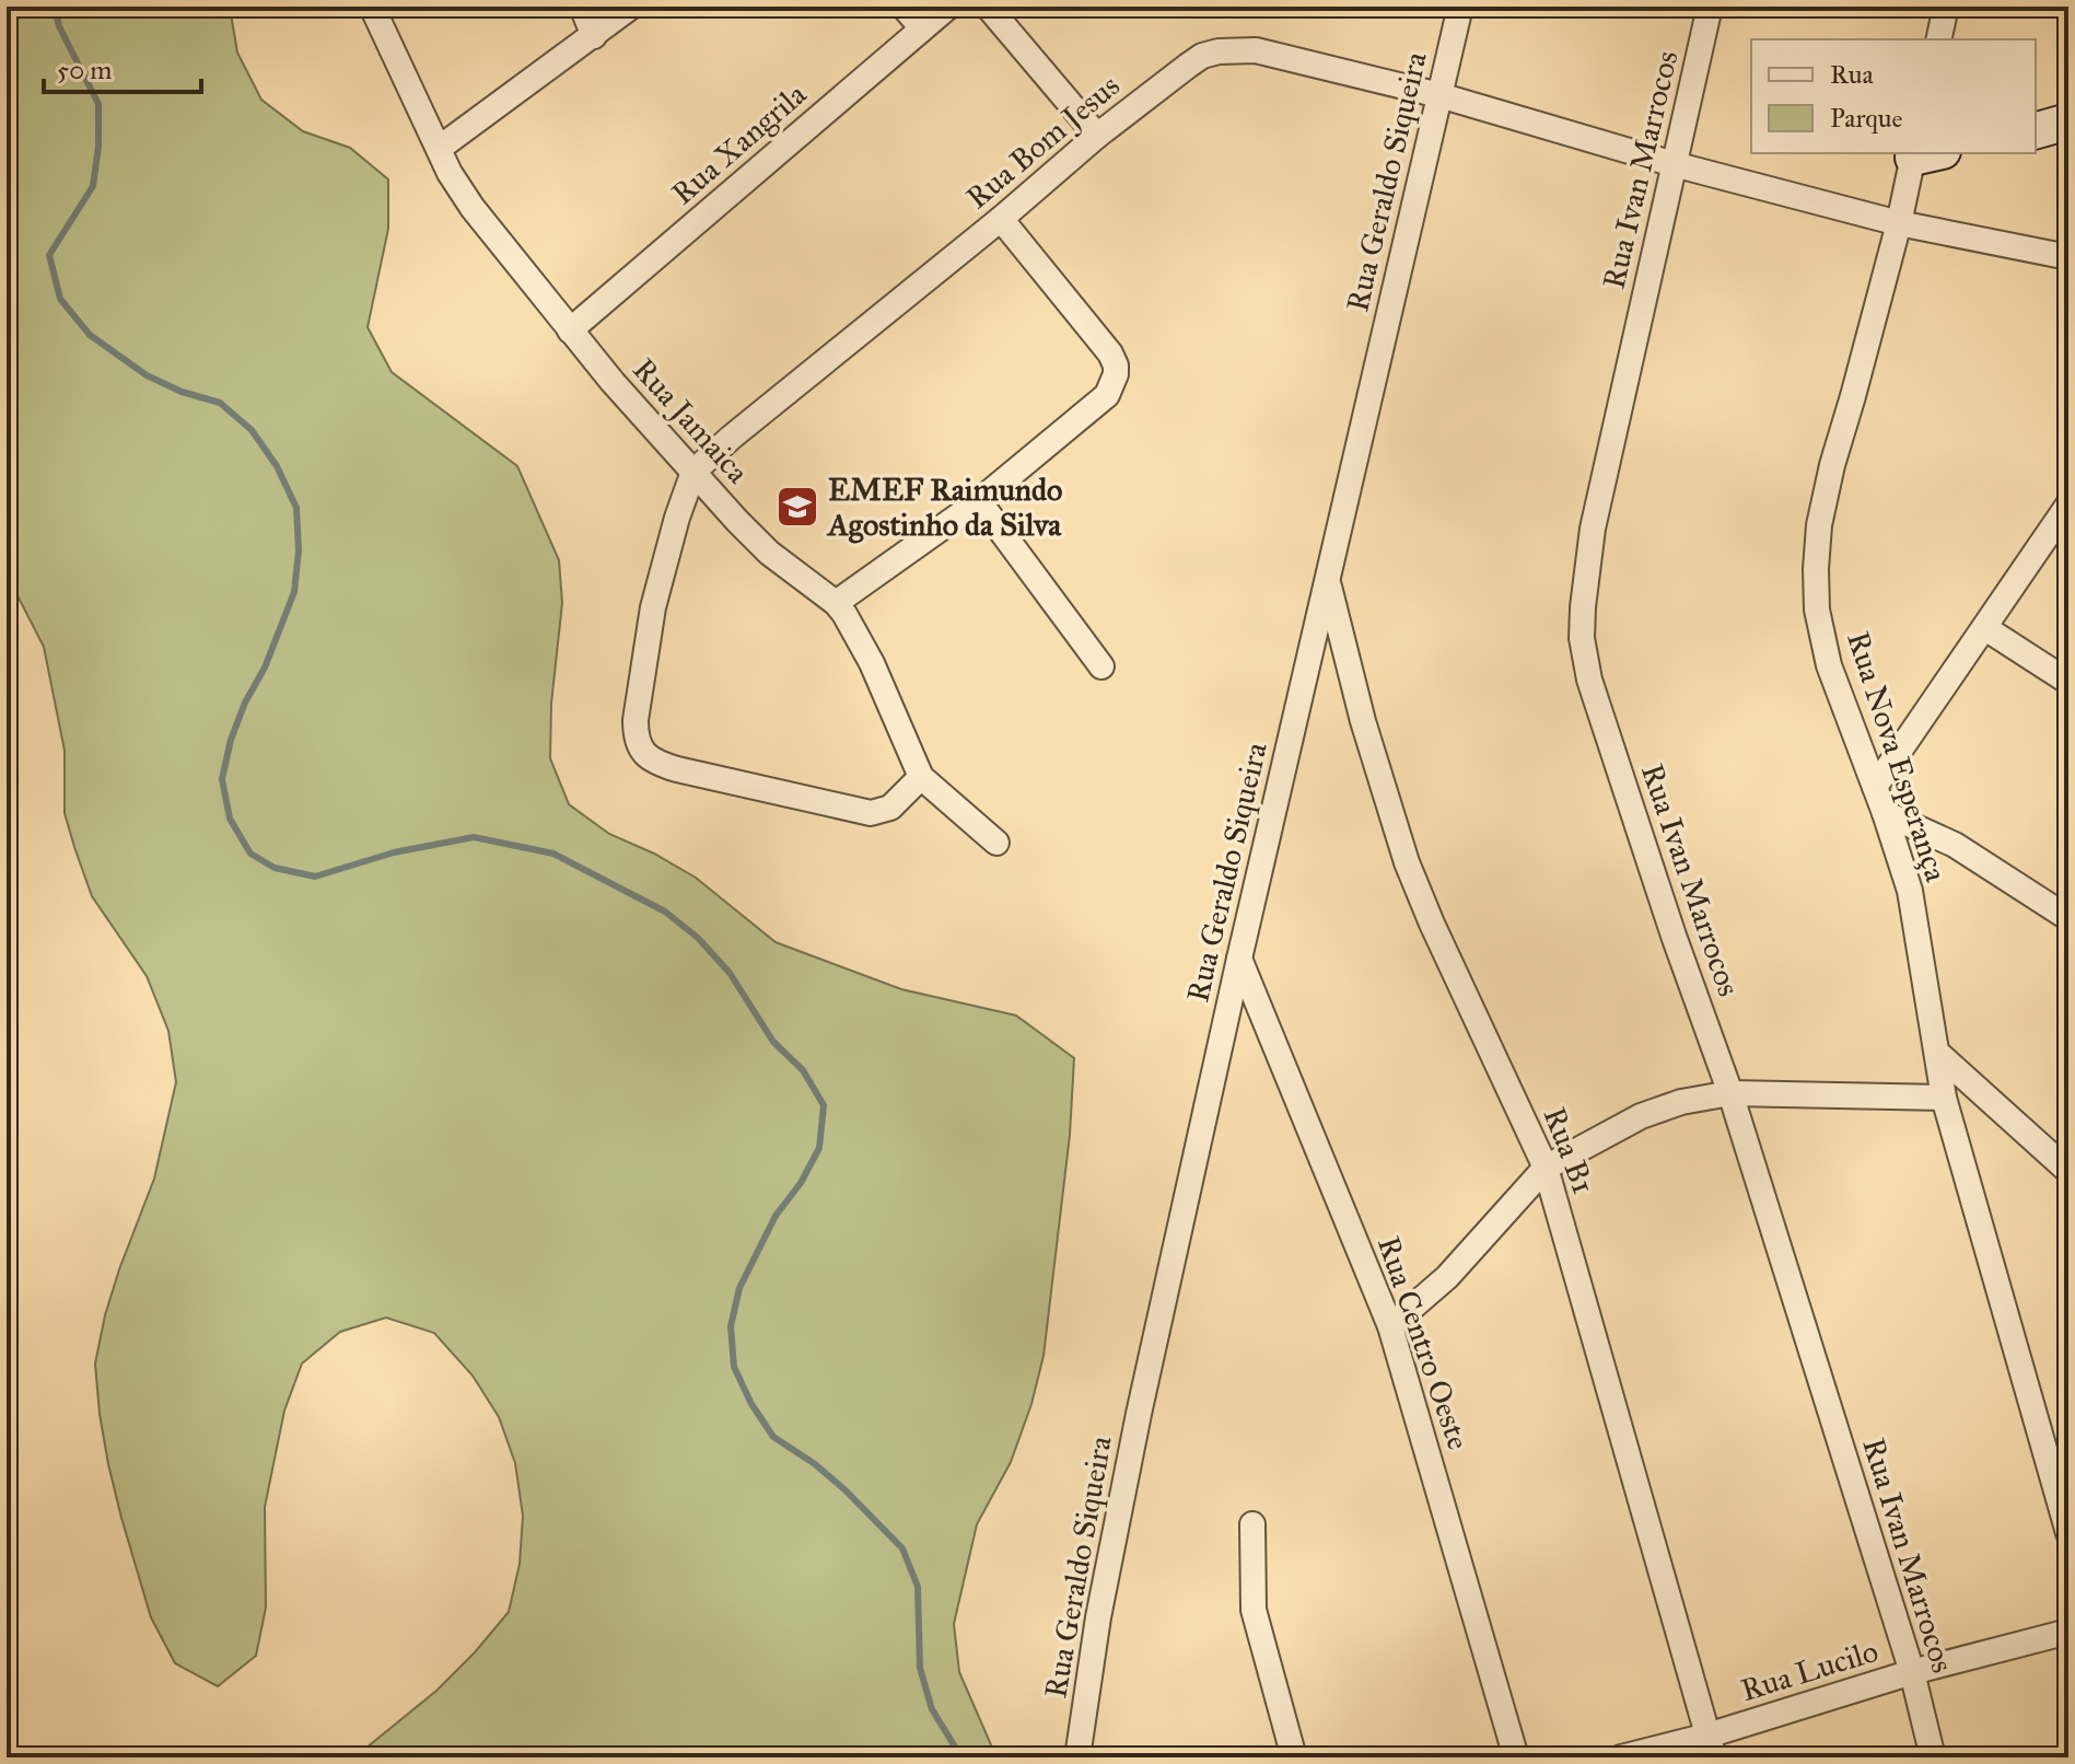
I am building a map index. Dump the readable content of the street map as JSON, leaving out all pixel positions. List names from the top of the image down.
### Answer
{
  "streets": {
    "street": [
      "Rua Bom Jesus",
      "Rua Xangrila",
      "Rua Ivan Marrocos",
      "Rua Geraldo Siqueira",
      "Rua Jamaica",
      "Rua Nova Esperança",
      "Rua B1",
      "Rua Centro Oeste",
      "Rua Lucilo"
    ]
  },
  "crossings": [
    ["Rua Bom Jesus", "Rua Ivan Marrocos"],
    ["Rua Bom Jesus", "Rua Geraldo Siqueira"],
    ["Rua Bom Jesus", "Rua Jamaica"],
    ["Rua Bom Jesus", "Rua Nova Esperança"],
    ["Rua Xangrila", "Rua Jamaica"],
    ["Rua Ivan Marrocos", "Rua Lucilo"],
    ["Rua Geraldo Siqueira", "Rua B1"],
    ["Rua Geraldo Siqueira", "Rua Centro Oeste"],
    ["Rua B1", "Rua Lucilo"]
  ],
  "places": {
    "school or university": ["EMEF Raimundo Agostinho da Silva"]
  },
  "legend": ["Rua", "Parque"],
  "scale_bar": "50 m"
}
